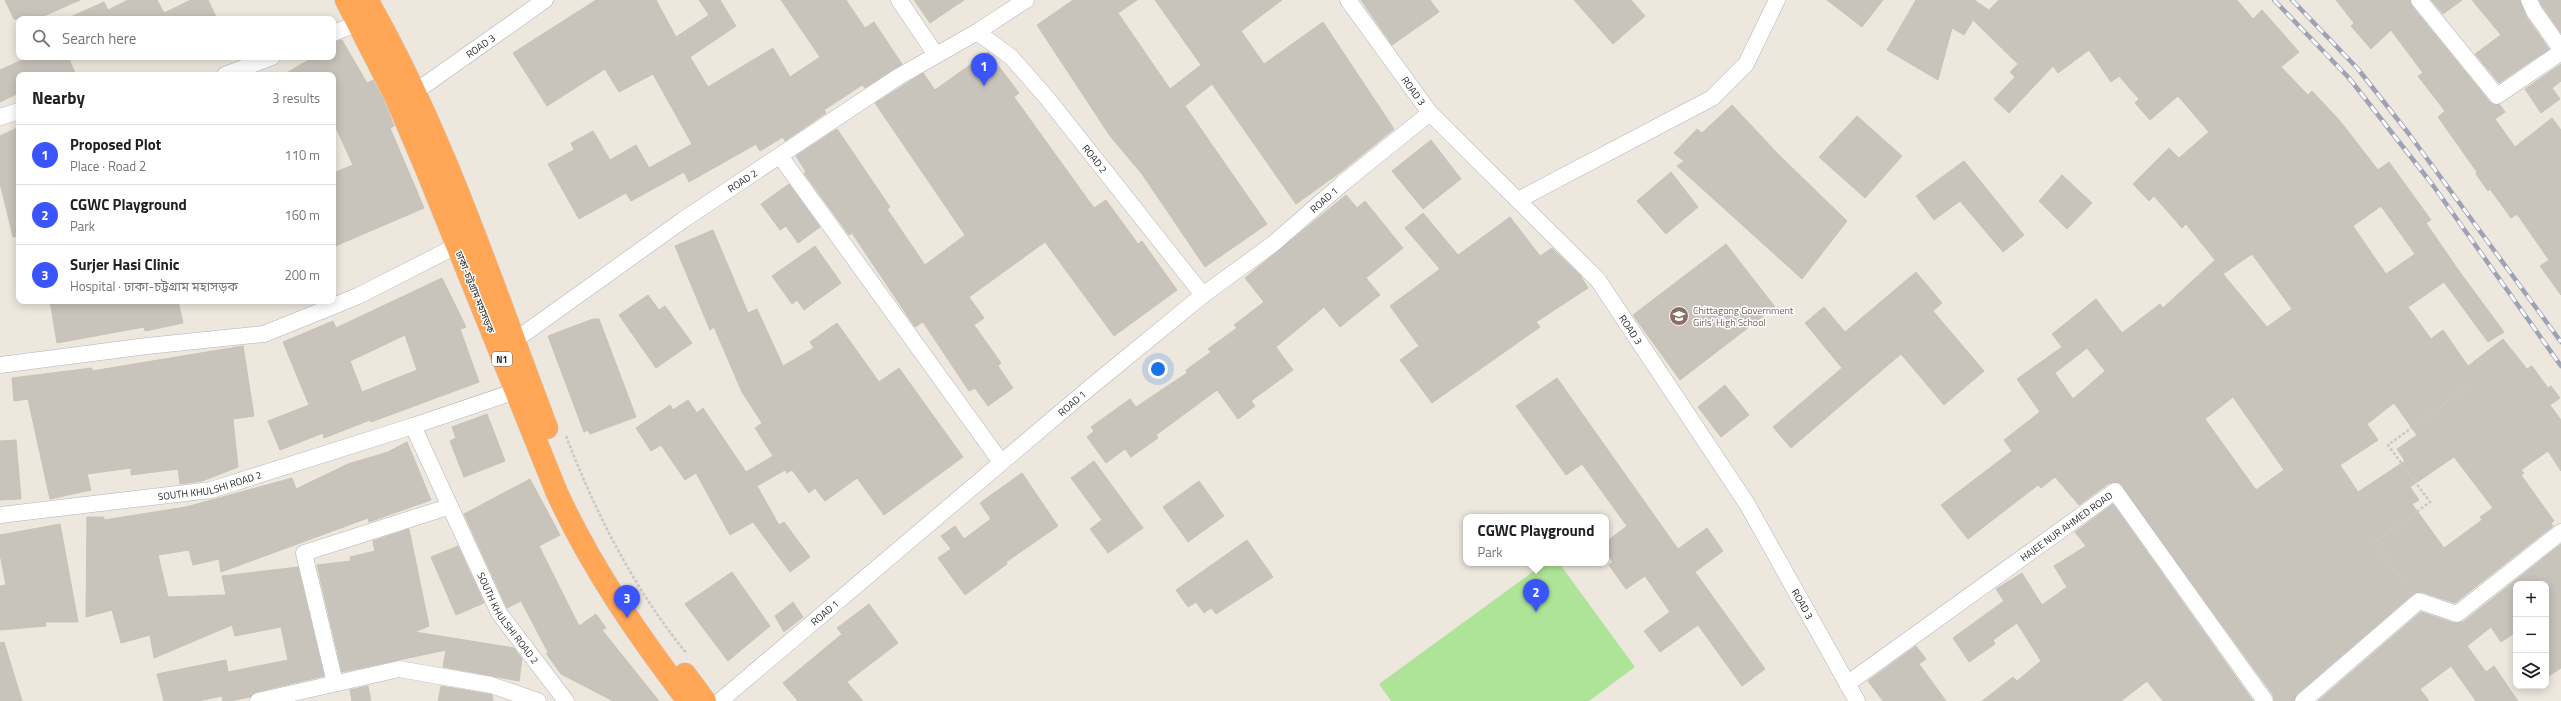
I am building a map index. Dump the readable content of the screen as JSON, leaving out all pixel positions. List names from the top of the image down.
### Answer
{
  "streets": {
    "highway": ["ঢাকা-চট্টগ্রাম মহাসড়ক", "N1"],
    "street": [
      "ROAD 3",
      "ROAD 2",
      "ROAD 1",
      "SOUTH KHULSHI ROAD 2",
      "HAJEE NUR AHMED ROAD"
    ]
  },
  "crossings": [
    ["ROAD 3", "ROAD 1"],
    ["ROAD 3", "ঢাকা-চট্টগ্রাম মহাসড়ক"],
    ["ROAD 3", "HAJEE NUR AHMED ROAD"],
    ["ROAD 2", "ROAD 1"],
    ["ROAD 2", "ঢাকা-চট্টগ্রাম মহাসড়ক"],
    ["ঢাকা-চট্টগ্রাম মহাসড়ক", "SOUTH KHULSHI ROAD 2"]
  ],
  "places": {
    "school or university": ["Chittagong Government Girls' High School"]
  },
  "page": {
    "search": "Search here",
    "pins": ["1", "2", "3"],
    "heading": ["Nearby", "3 results"],
    "list": [
      {
        "mark": "1",
        "name": "Proposed Plot",
        "note": "Place · Road 2",
        "value": "110 m"
      },
      {
        "mark": "2",
        "name": "CGWC Playground",
        "note": "Park",
        "value": "160 m"
      },
      {
        "mark": "3",
        "name": "Surjer Hasi Clinic",
        "note": "Hospital · ঢাকা-চট্টগ্রাম মহাসড়ক",
        "value": "200 m"
      }
    ],
    "popup": ["CGWC Playground", "Park"],
    "map_buttons": ["+", "−"]
  }
}
